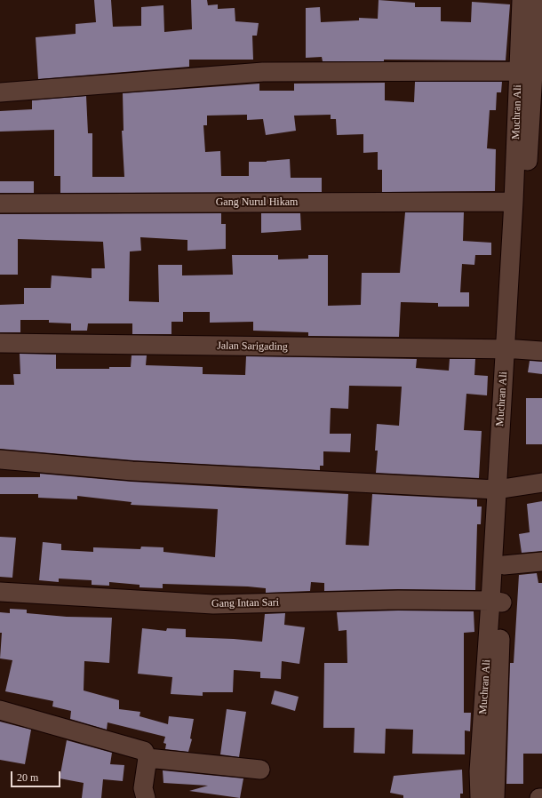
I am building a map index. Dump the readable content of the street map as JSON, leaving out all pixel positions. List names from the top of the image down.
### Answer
{
  "streets": {
    "street": [
      "Muchran Ali",
      "Gang Nurul Hikam",
      "Jalan Sarigading",
      "Gang Intan Sari"
    ]
  },
  "crossings": [
    ["Muchran Ali", "Gang Nurul Hikam"],
    ["Muchran Ali", "Jalan Sarigading"],
    ["Muchran Ali", "Gang Intan Sari"]
  ],
  "scale_bar": "20 m"
}
